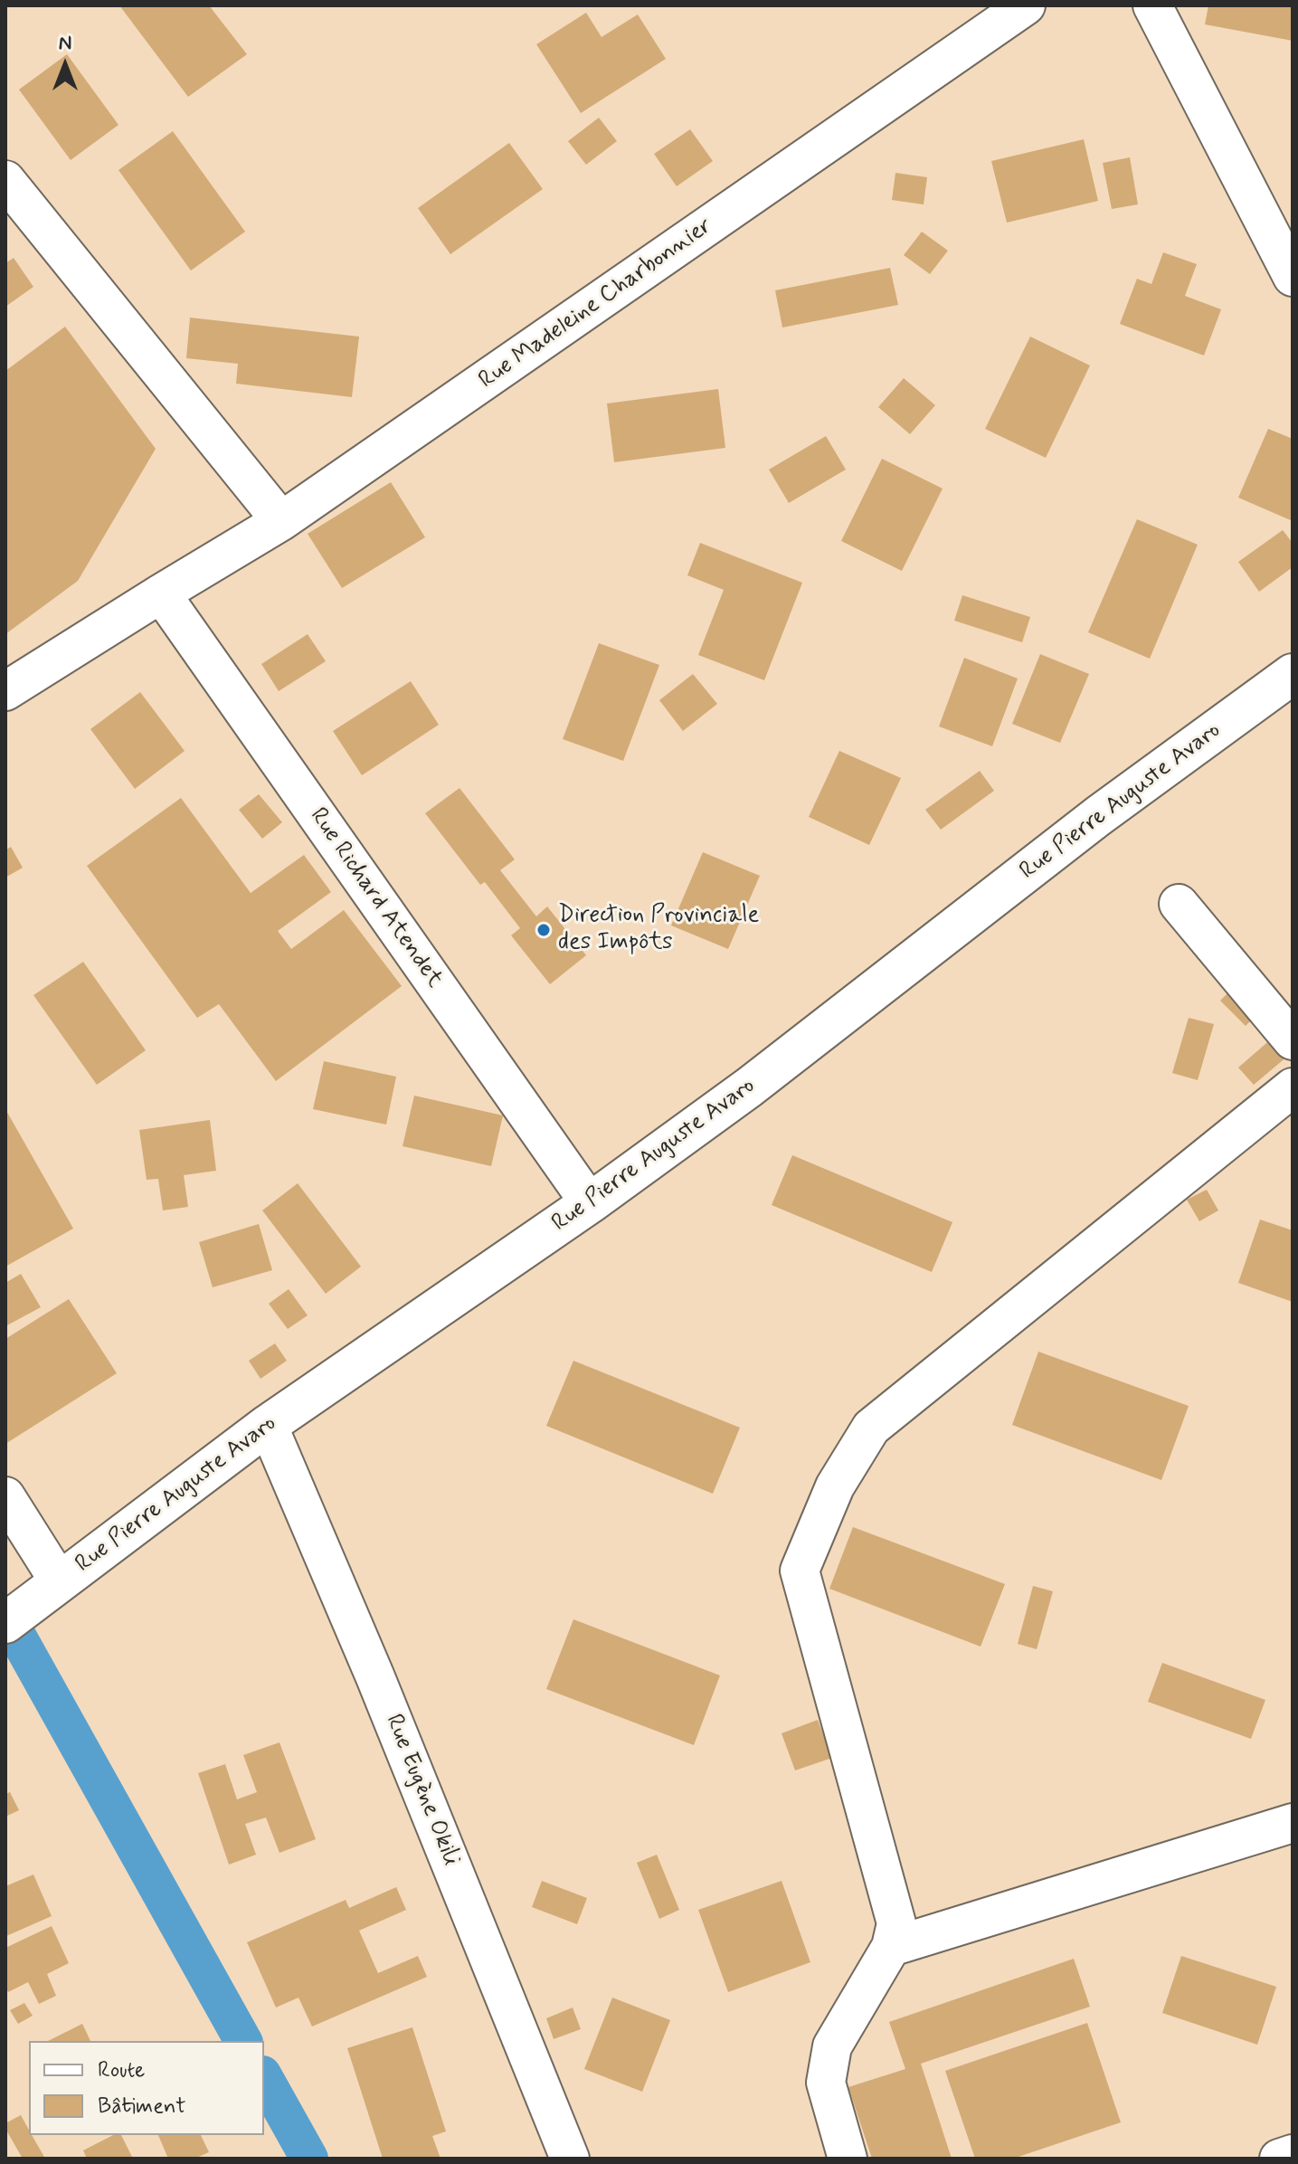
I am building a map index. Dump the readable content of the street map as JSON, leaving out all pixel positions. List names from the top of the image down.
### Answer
{
  "streets": {
    "street": [
      "Rue Madeleine Charbonnier",
      "Rue Pierre Auguste Avaro",
      "Rue Richard Atendet",
      "Rue Eugène Okili"
    ]
  },
  "crossings": [
    ["Rue Madeleine Charbonnier", "Rue Richard Atendet"],
    ["Rue Pierre Auguste Avaro", "Rue Richard Atendet"],
    ["Rue Pierre Auguste Avaro", "Rue Eugène Okili"]
  ],
  "places": ["Direction Provinciale des Impôts"],
  "legend": ["Route", "Bâtiment"],
  "north": "top"
}
